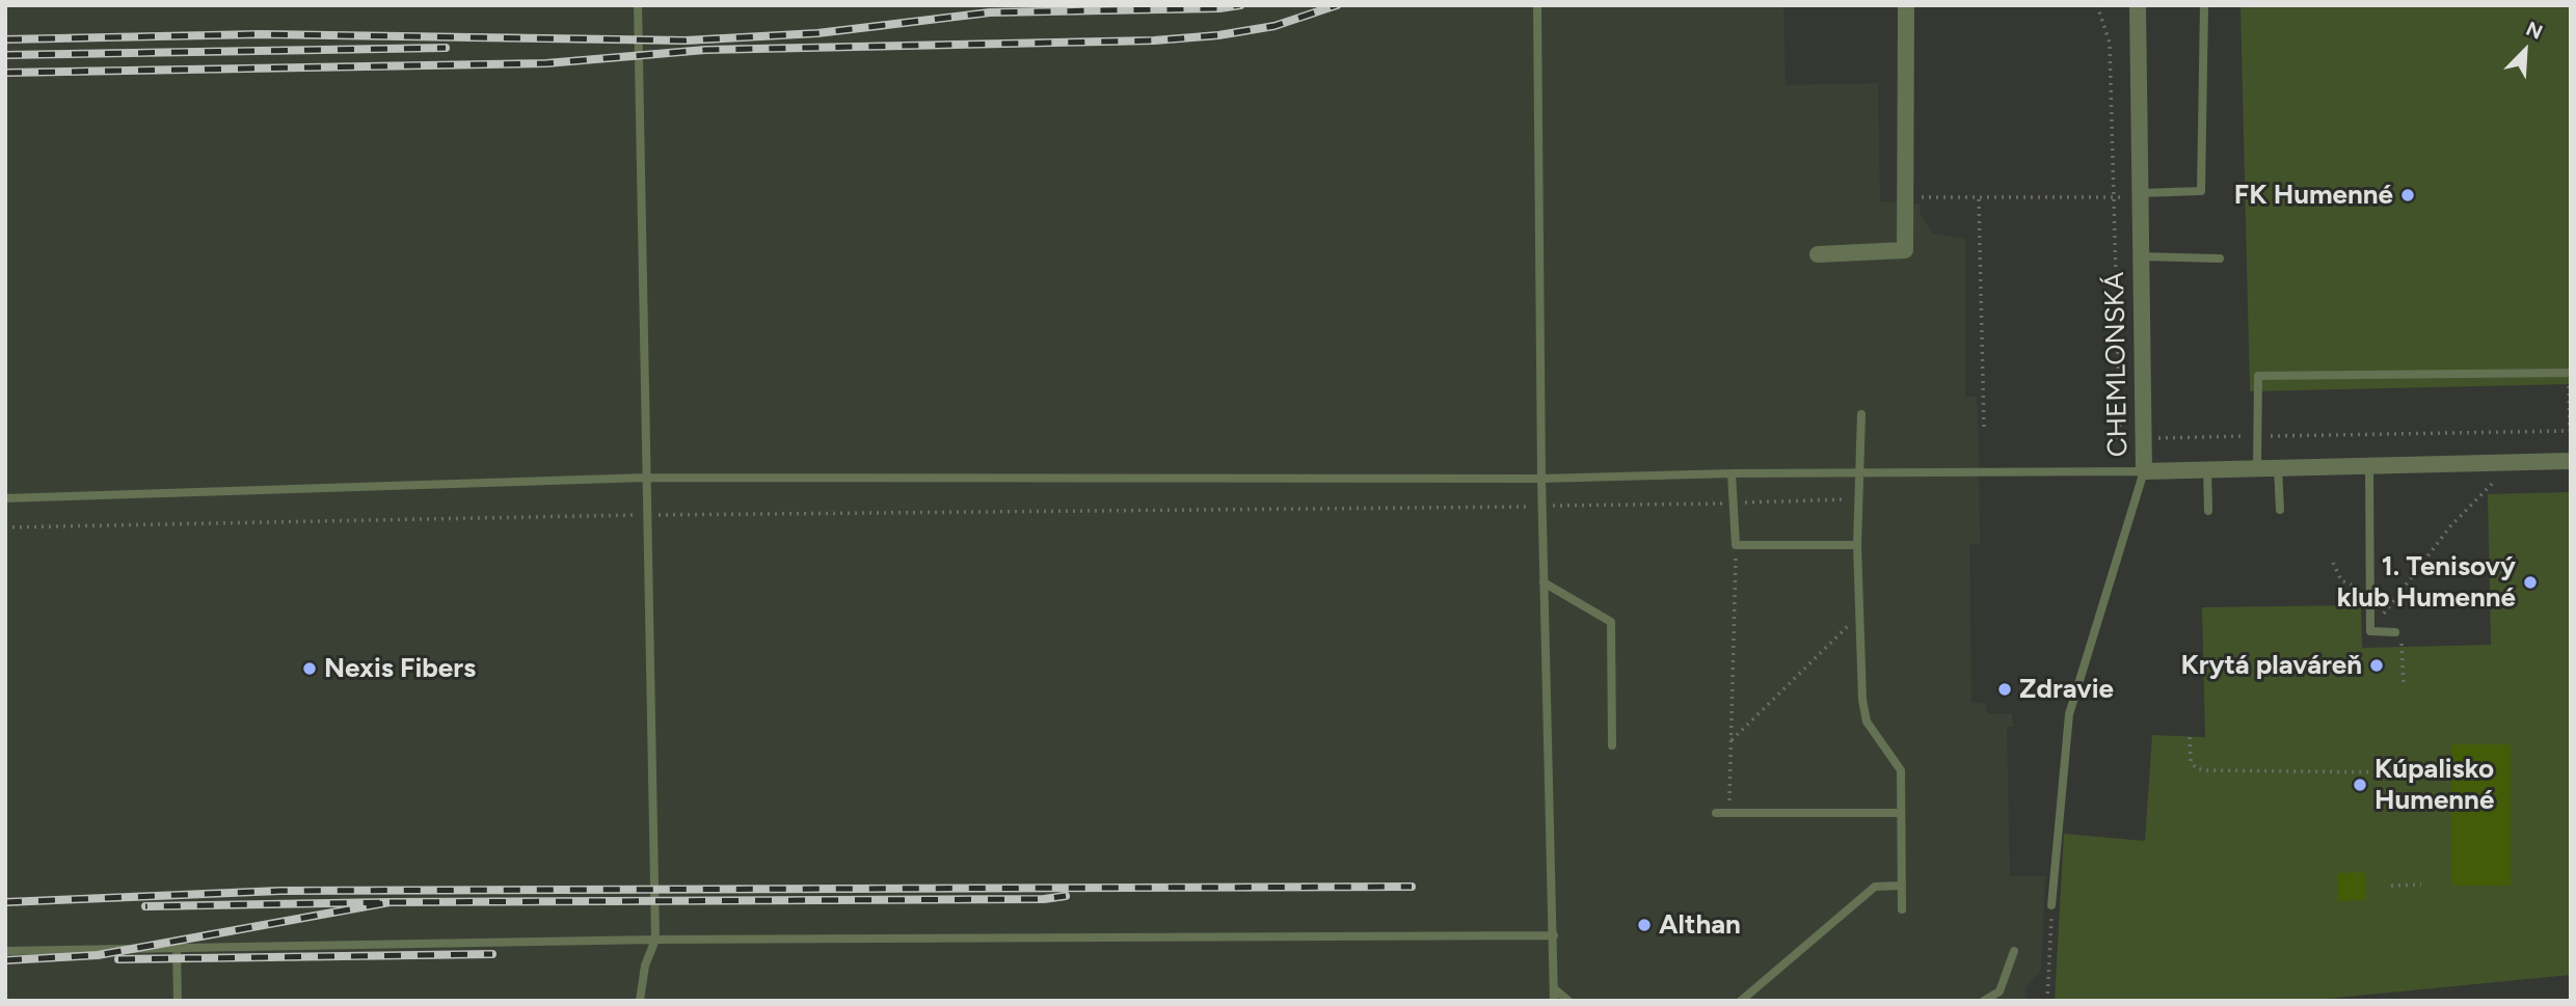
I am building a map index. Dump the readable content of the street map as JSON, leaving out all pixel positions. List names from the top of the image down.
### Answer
{
  "streets": {
    "street": ["CHEMLONSKÁ"]
  },
  "places": [
    "FK Humenné",
    "1. Tenisový klub Humenné",
    "Krytá plaváreň",
    "Nexis Fibers",
    "Zdravie",
    "Kúpalisko Humenné",
    "Althan"
  ],
  "north": "top right"
}
